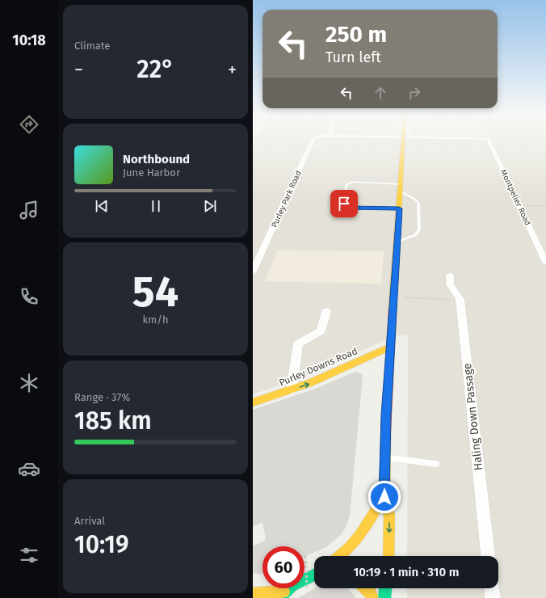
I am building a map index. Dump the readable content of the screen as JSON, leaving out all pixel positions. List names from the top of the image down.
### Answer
{
  "streets": {
    "main road": ["Purley Downs Road"],
    "street": ["Montpelier Road", "Purley Park Road", "Haling Down Passage"]
  },
  "one_way": ["Purley Downs Road"],
  "page": {
    "tabs": "10:18",
    "tile": [
      "Climate",
      ["54", "km/h"],
      ["Range · 37%", "185 km"],
      ["Arrival", "10:19"]
    ],
    "turn": ["250 m", "Turn left"],
    "heat": ["−", "22°", "+"],
    "song": ["Northbound", "June Harbor"],
    "limit": "60",
    "trip": "10:19 · 1 min · 310 m"
  }
}
